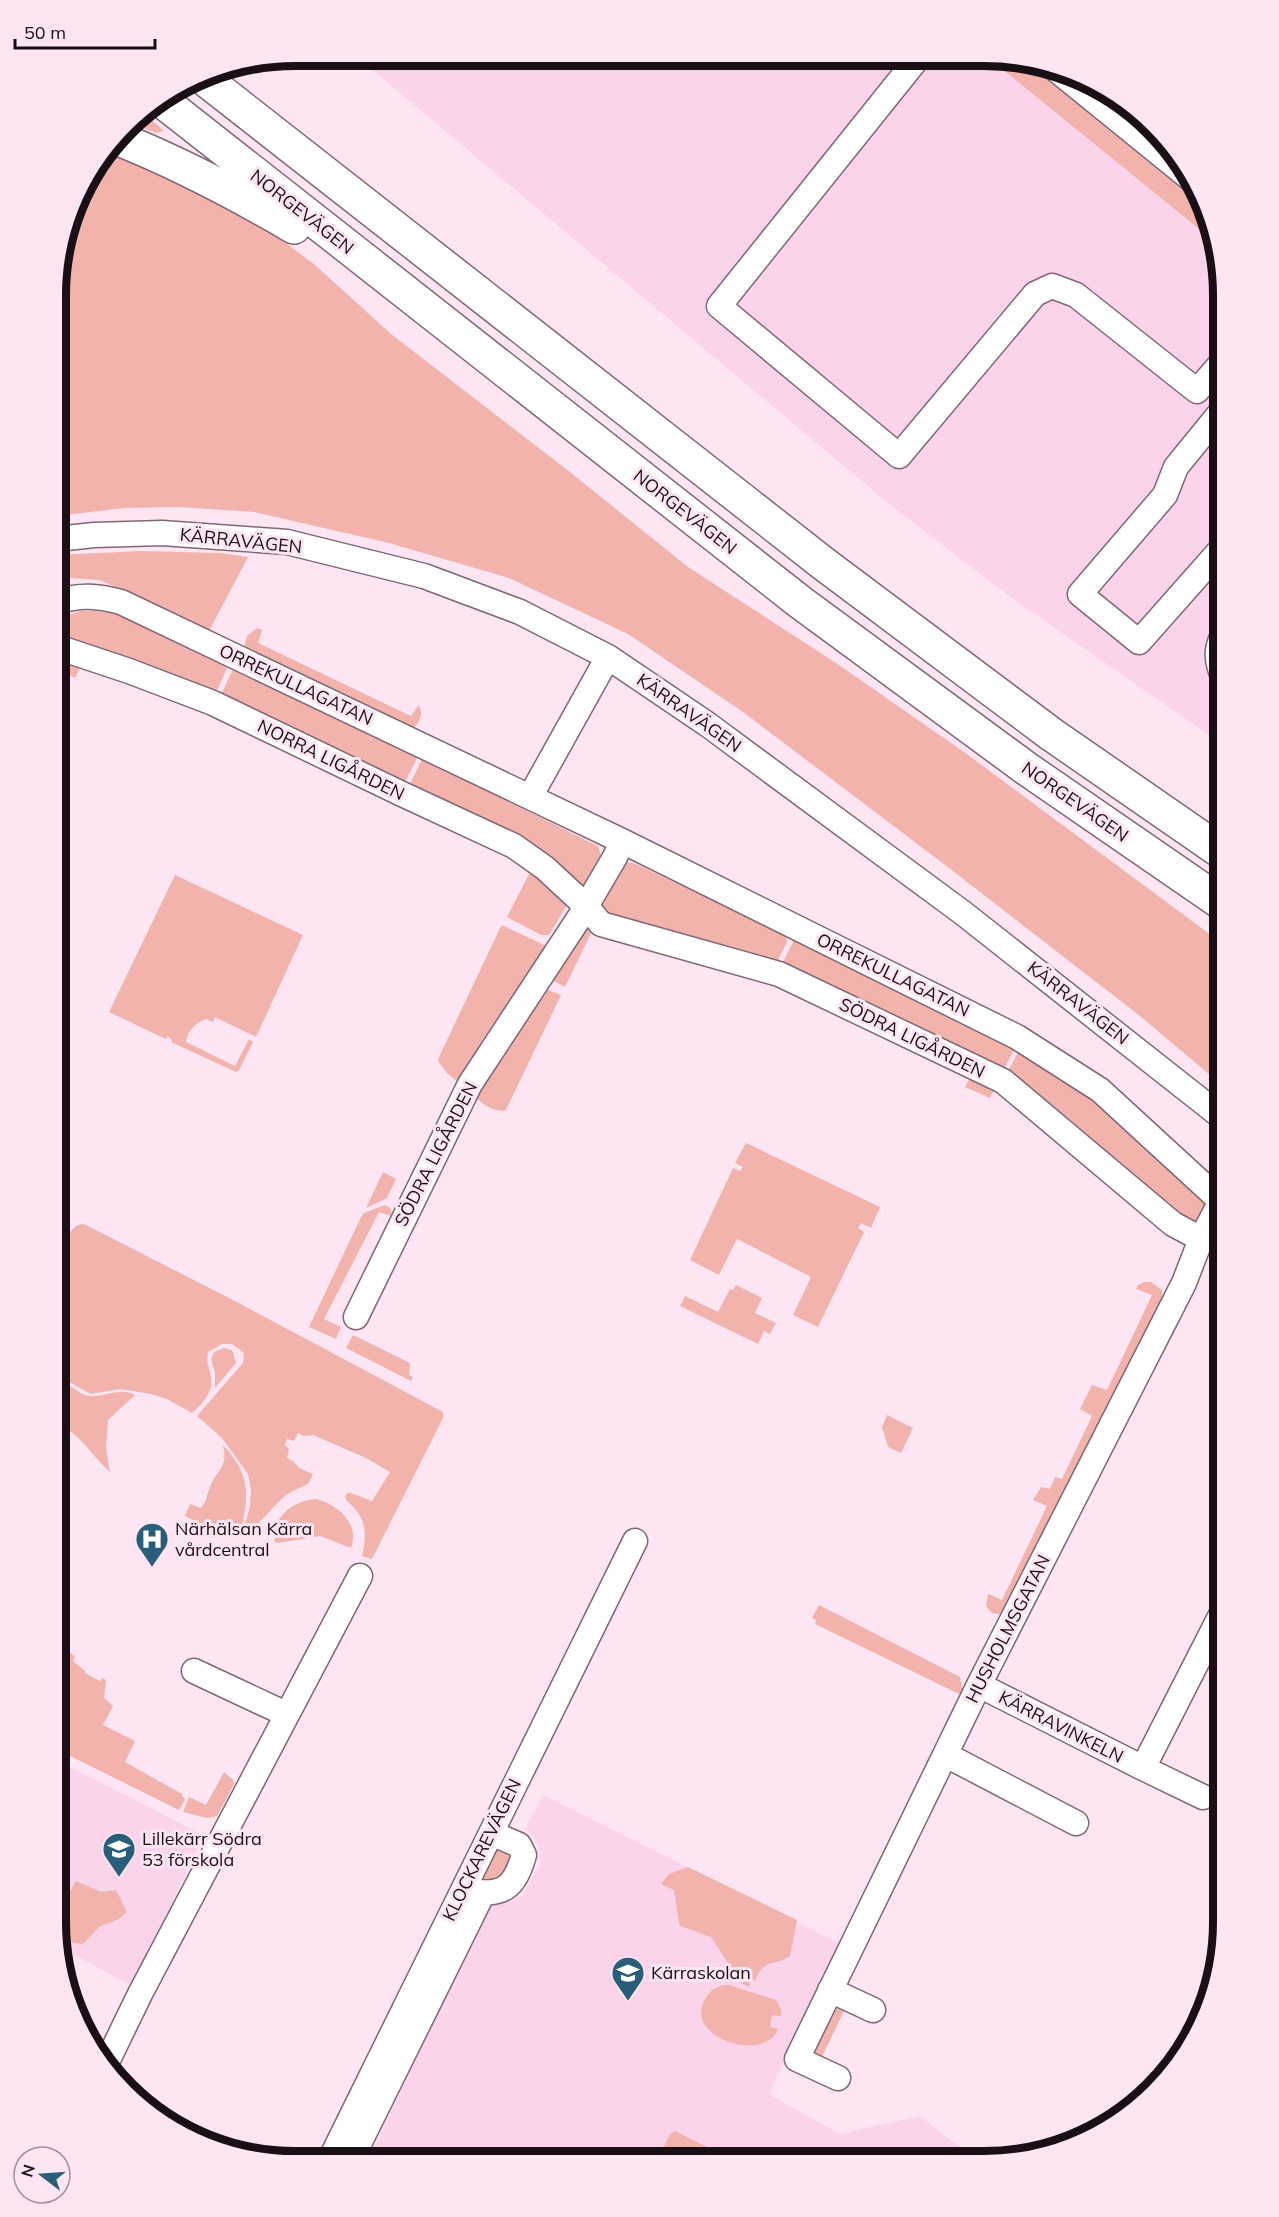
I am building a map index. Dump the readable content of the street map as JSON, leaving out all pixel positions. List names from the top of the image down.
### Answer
{
  "streets": {
    "highway": ["NORGEVÄGEN"],
    "street": [
      "KÄRRAVÄGEN",
      "ORREKULLAGATAN",
      "NORRA LIGÅRDEN",
      "SÖDRA LIGÅRDEN",
      "HUSHOLMSGATAN",
      "KÄRRAVINKELN",
      "KLOCKAREVÄGEN"
    ]
  },
  "crossings": [
    ["ORREKULLAGATAN", "SÖDRA LIGÅRDEN"],
    ["NORRA LIGÅRDEN", "SÖDRA LIGÅRDEN"],
    ["SÖDRA LIGÅRDEN", "HUSHOLMSGATAN"],
    ["HUSHOLMSGATAN", "KÄRRAVINKELN"]
  ],
  "places": {
    "hospital": ["Närhälsan Kärra vårdcentral"],
    "school or university": ["Lillekärr Södra 53 förskola", "Kärraskolan"]
  },
  "scale_bar": "50 m",
  "north": "left"
}
